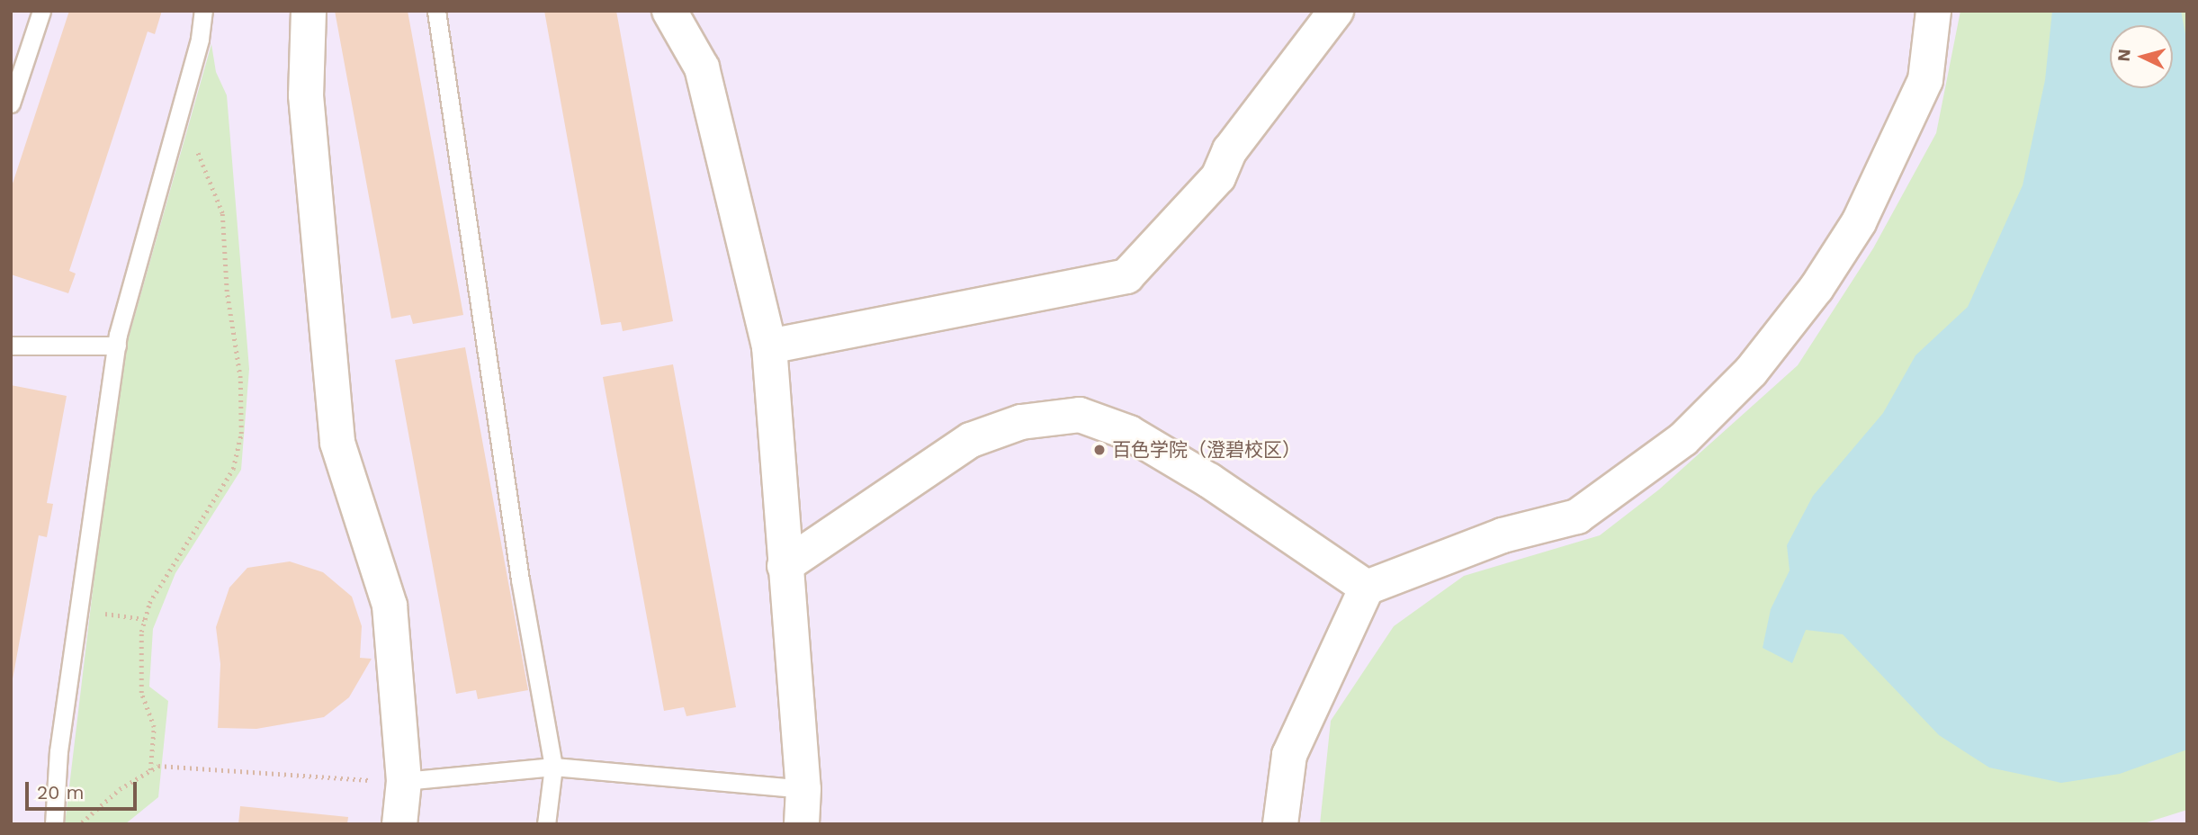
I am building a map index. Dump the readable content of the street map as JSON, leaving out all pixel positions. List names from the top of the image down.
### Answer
{
  "places": ["百色学院（澄碧校区）"],
  "scale_bar": "20 m",
  "north": "left"
}
